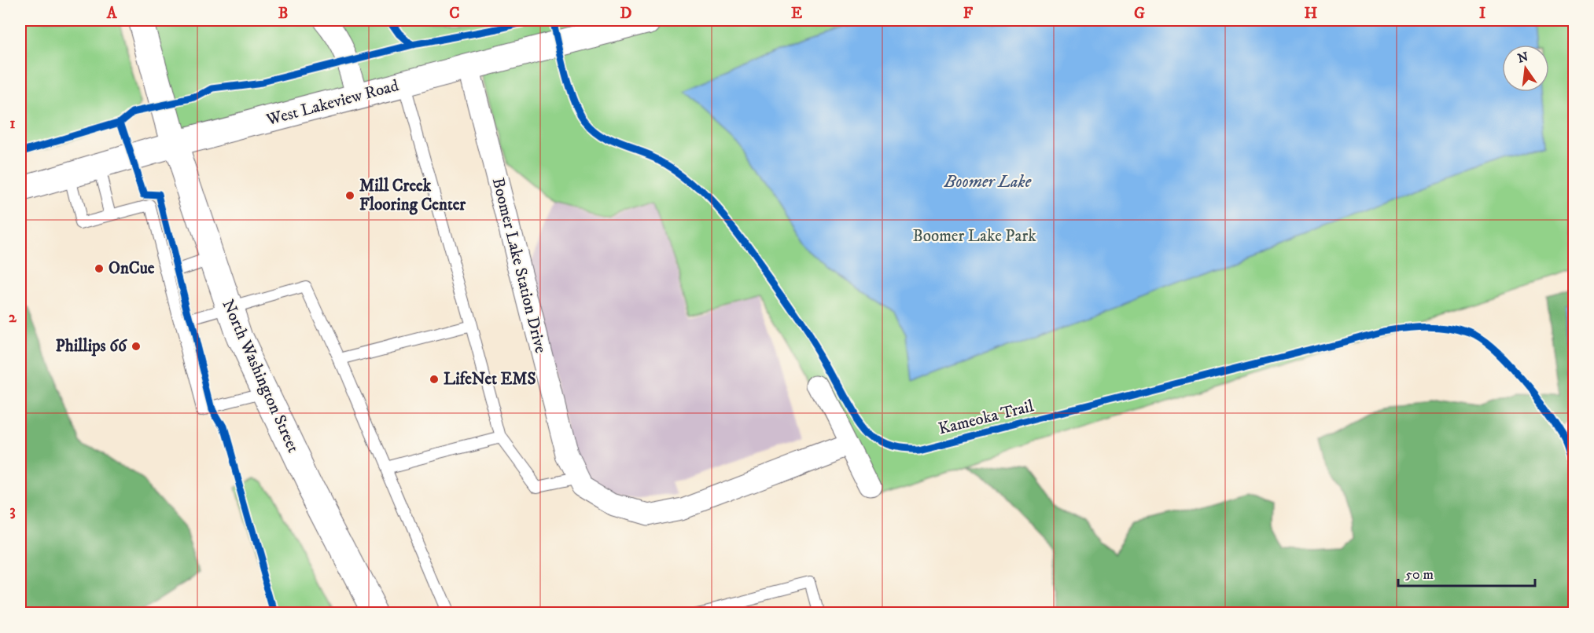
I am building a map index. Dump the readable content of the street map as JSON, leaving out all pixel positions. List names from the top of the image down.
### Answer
{
  "streets": {
    "main road": ["West Lakeview Road", "North Washington Street"],
    "street": ["Boomer Lake Station Drive"],
    "cycle path": ["Kameoka Trail"]
  },
  "crossings": [
    ["West Lakeview Road", "Boomer Lake Station Drive"],
    ["West Lakeview Road", "North Washington Street"]
  ],
  "water": ["Boomer Lake"],
  "parks": ["Boomer Lake Park"],
  "places": [
    "Mill Creek Flooring Center",
    "OnCue",
    "Phillips 66",
    "LifeNet EMS"
  ],
  "scale_bar": "50 m",
  "north": "top",
  "grid": {
    "columns": [
      "A",
      "B",
      "C",
      "D",
      "E",
      "F",
      "G",
      "H",
      "I"
    ],
    "rows": ["1", "2", "3"]
  }
}
